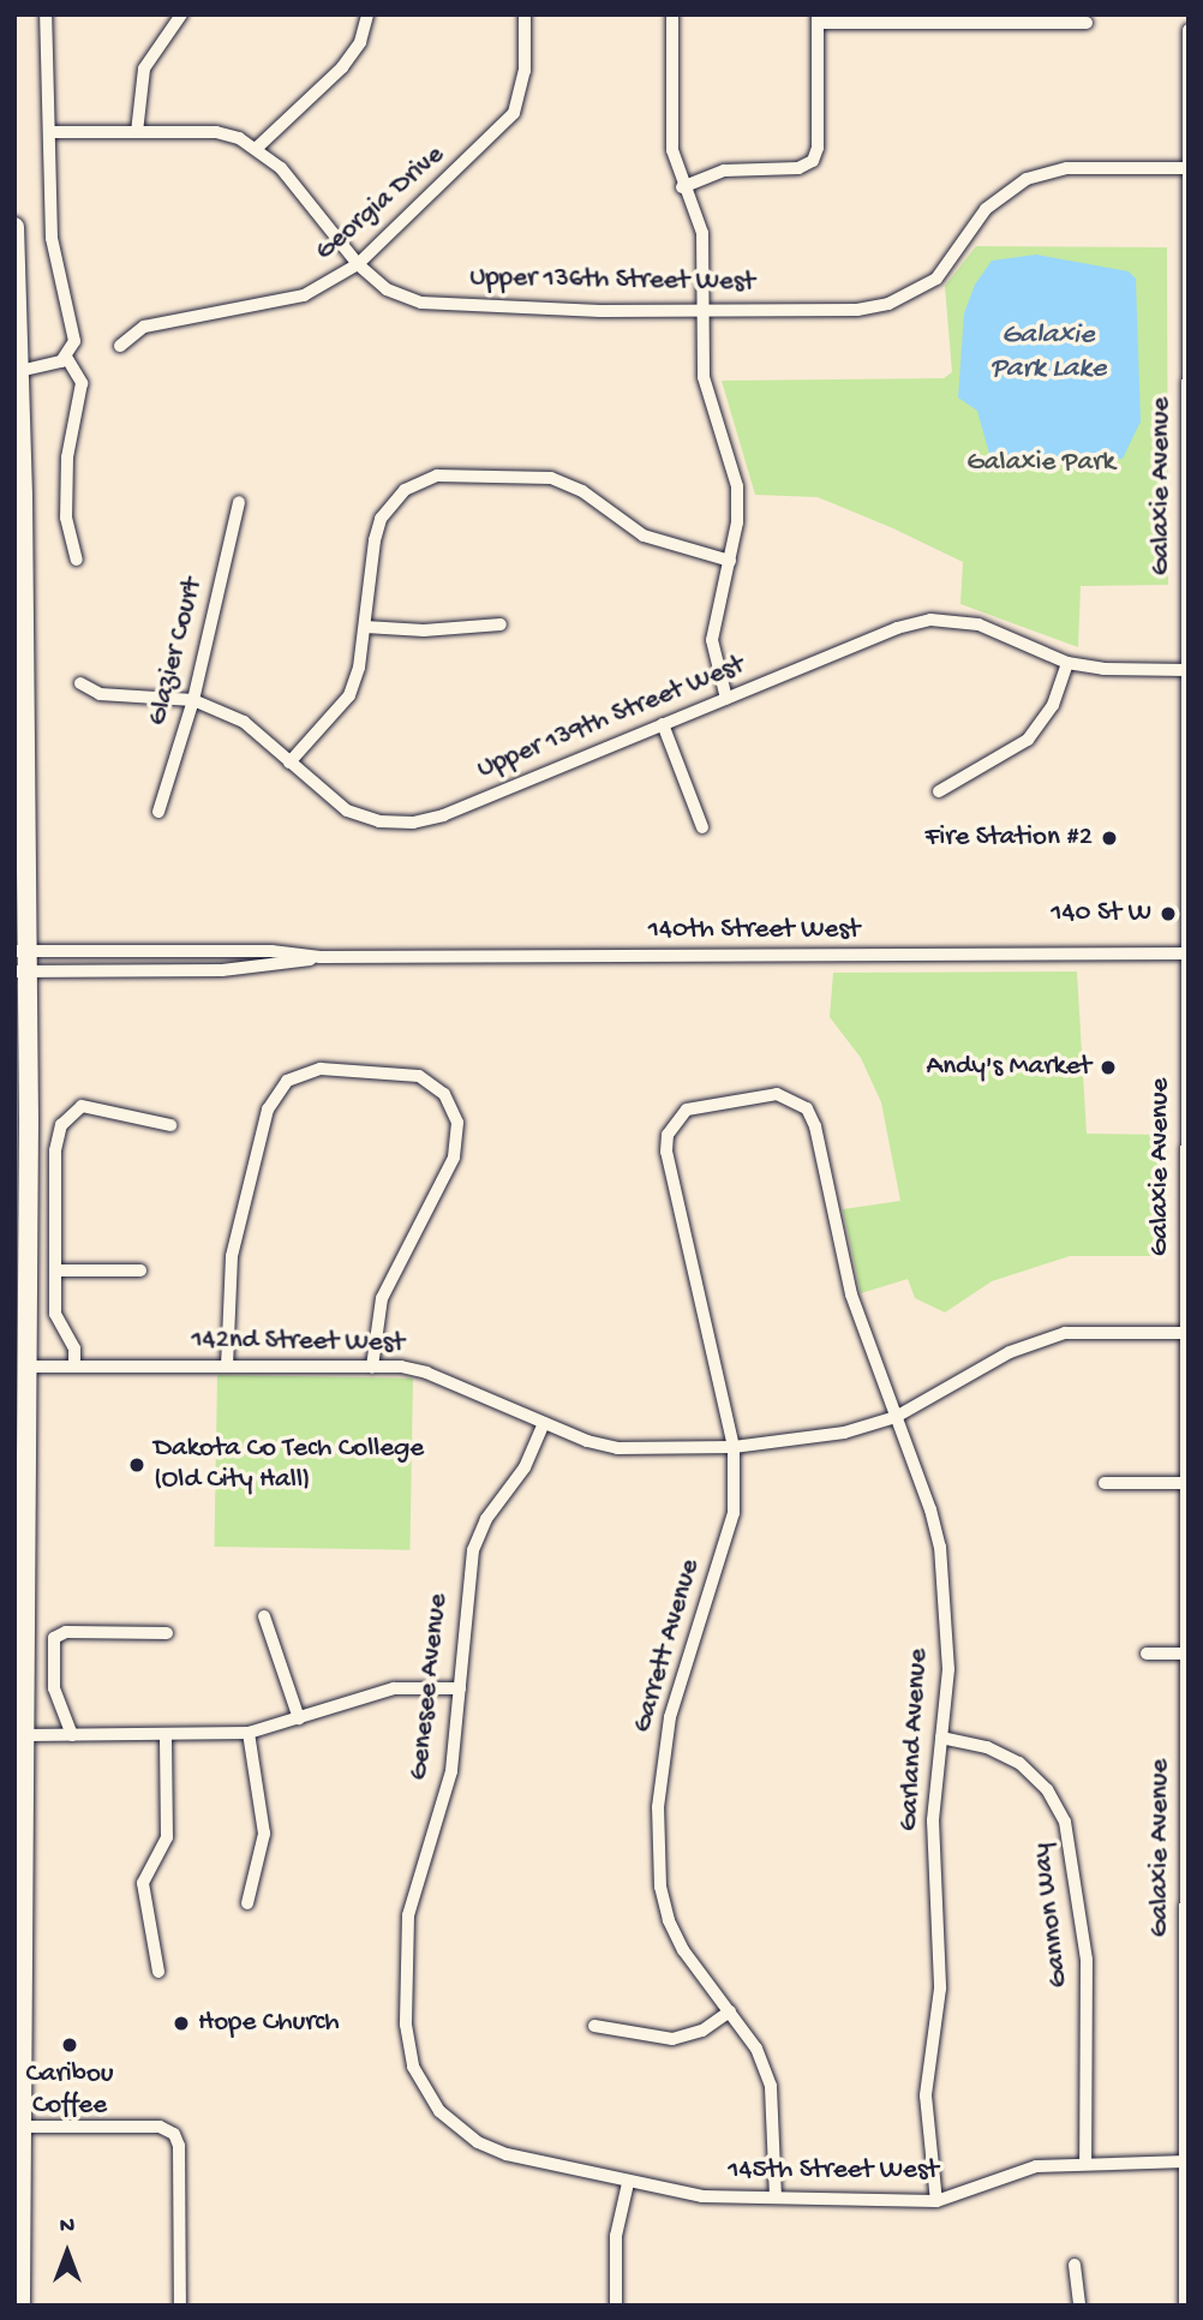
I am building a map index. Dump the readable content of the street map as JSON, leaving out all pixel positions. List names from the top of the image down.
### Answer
{
  "streets": {
    "street": [
      "Georgia Drive",
      "Upper 136th Street West",
      "Galaxie Avenue",
      "Glazier Court",
      "Upper 139th Street West",
      "140th Street West",
      "142nd Street West",
      "Garrett Avenue",
      "Genesee Avenue",
      "Garland Avenue",
      "Gannon Way",
      "145th Street West"
    ]
  },
  "crossings": [
    ["Georgia Drive", "Upper 136th Street West"],
    ["Upper 136th Street West", "Galaxie Avenue"],
    ["Galaxie Avenue", "Upper 139th Street West"],
    ["Galaxie Avenue", "140th Street West"],
    ["Galaxie Avenue", "142nd Street West"],
    ["Galaxie Avenue", "145th Street West"],
    ["Glazier Court", "Upper 139th Street West"],
    ["142nd Street West", "Garrett Avenue"],
    ["142nd Street West", "Genesee Avenue"],
    ["142nd Street West", "Garland Avenue"],
    ["Garrett Avenue", "Garland Avenue"],
    ["Garrett Avenue", "145th Street West"],
    ["Genesee Avenue", "145th Street West"],
    ["Garland Avenue", "Gannon Way"],
    ["Garland Avenue", "145th Street West"],
    ["Gannon Way", "145th Street West"]
  ],
  "water": ["Galaxie Park Lake"],
  "parks": ["Galaxie Park"],
  "places": [
    "Fire Station #2",
    "140 St W",
    "Andy's Market",
    "Dakota Co Tech College (Old City Hall)",
    "Hope Church",
    "Caribou Coffee"
  ],
  "north": "top"
}
